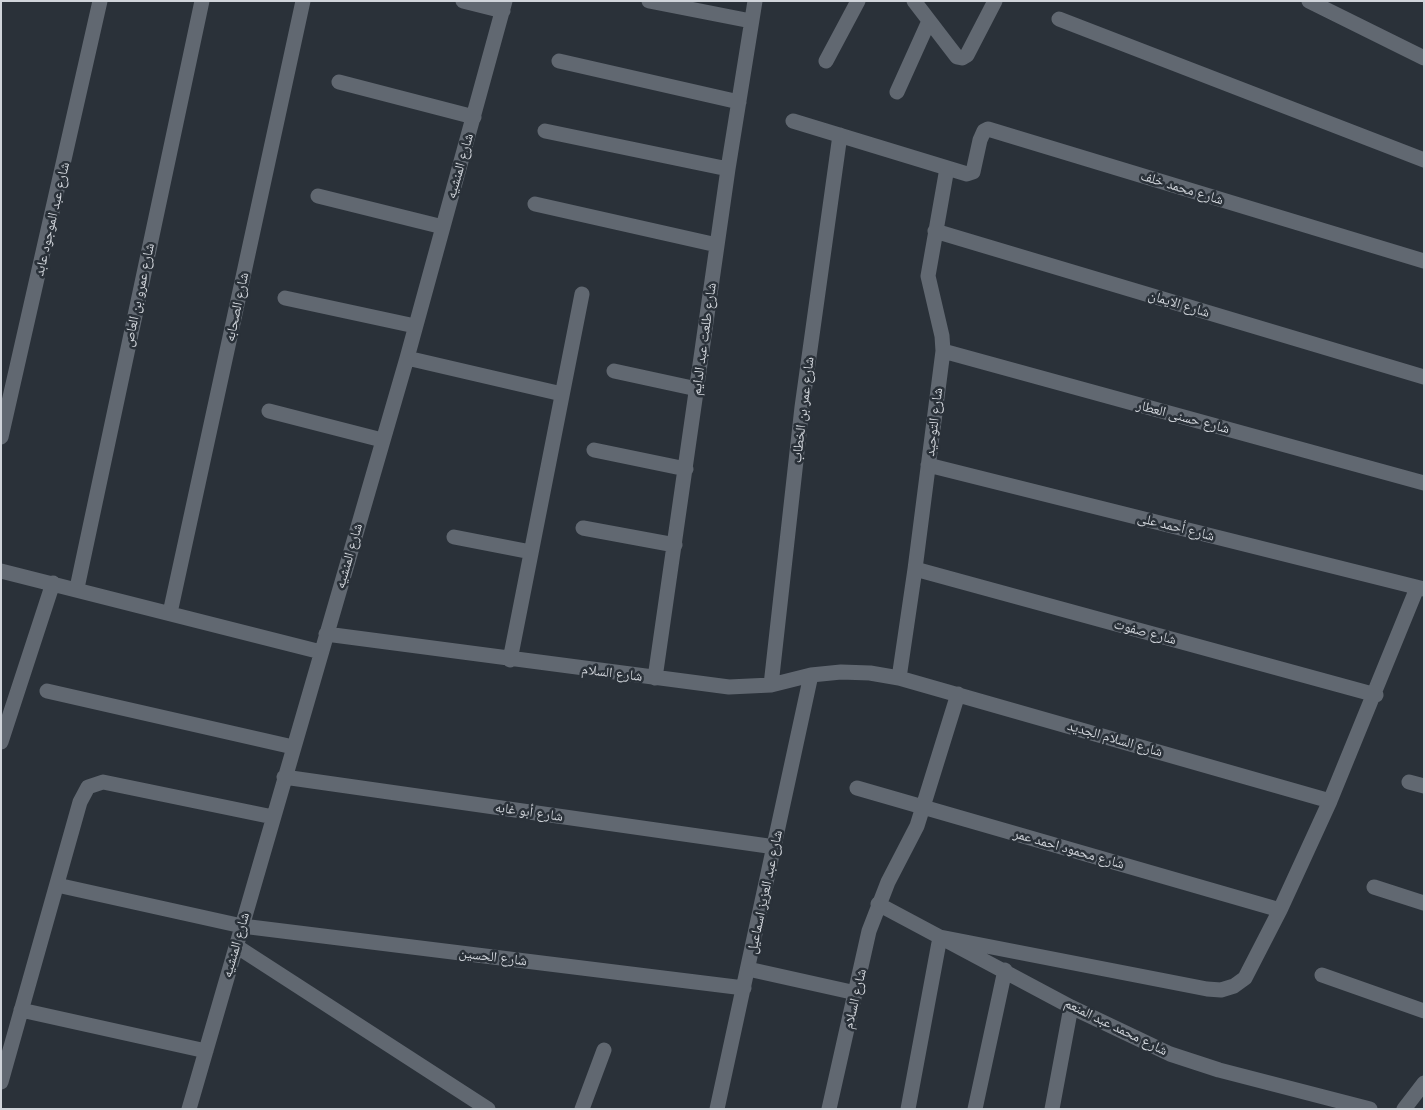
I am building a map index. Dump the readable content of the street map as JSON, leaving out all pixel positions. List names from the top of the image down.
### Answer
{
  "streets": {
    "street": [
      "شارع المنشيه",
      "شارع محمد خلف",
      "شارع عبد الموجود عابد",
      "شارع عمرو بن العاص",
      "شارع الايمان",
      "شارع الصحابه",
      "شارع طلعت عبد الدايم",
      "شارع عمر بن الخطاب",
      "شارع حسنى العطار",
      "شارع التوحيد",
      "شارع أحمد على",
      "شارع صفوت",
      "شارع السلام",
      "شارع السلام الجديد",
      "شارع أبو غابه",
      "شارع محمود احمد عمر",
      "شارع عبد العزيز اسماعيل",
      "شارع الحسين",
      "شارع محمد عبد المنعم"
    ]
  },
  "crossings": [
    ["شارع المنشيه", "شارع السلام"],
    ["شارع المنشيه", "شارع أبو غابه"],
    ["شارع المنشيه", "شارع الحسين"],
    ["شارع محمد خلف", "شارع التوحيد"],
    ["شارع الايمان", "شارع التوحيد"],
    ["شارع طلعت عبد الدايم", "شارع السلام"],
    ["شارع عمر بن الخطاب", "شارع السلام"],
    ["شارع حسنى العطار", "شارع التوحيد"],
    ["شارع التوحيد", "شارع أحمد على"],
    ["شارع التوحيد", "شارع صفوت"],
    ["شارع التوحيد", "شارع السلام"],
    ["شارع التوحيد", "شارع السلام الجديد"],
    ["شارع السلام", "شارع السلام الجديد"],
    ["شارع السلام", "شارع محمود احمد عمر"],
    ["شارع السلام", "شارع عبد العزيز اسماعيل"],
    ["شارع السلام", "شارع محمد عبد المنعم"],
    ["شارع أبو غابه", "شارع عبد العزيز اسماعيل"],
    ["شارع عبد العزيز اسماعيل", "شارع الحسين"]
  ]
}
